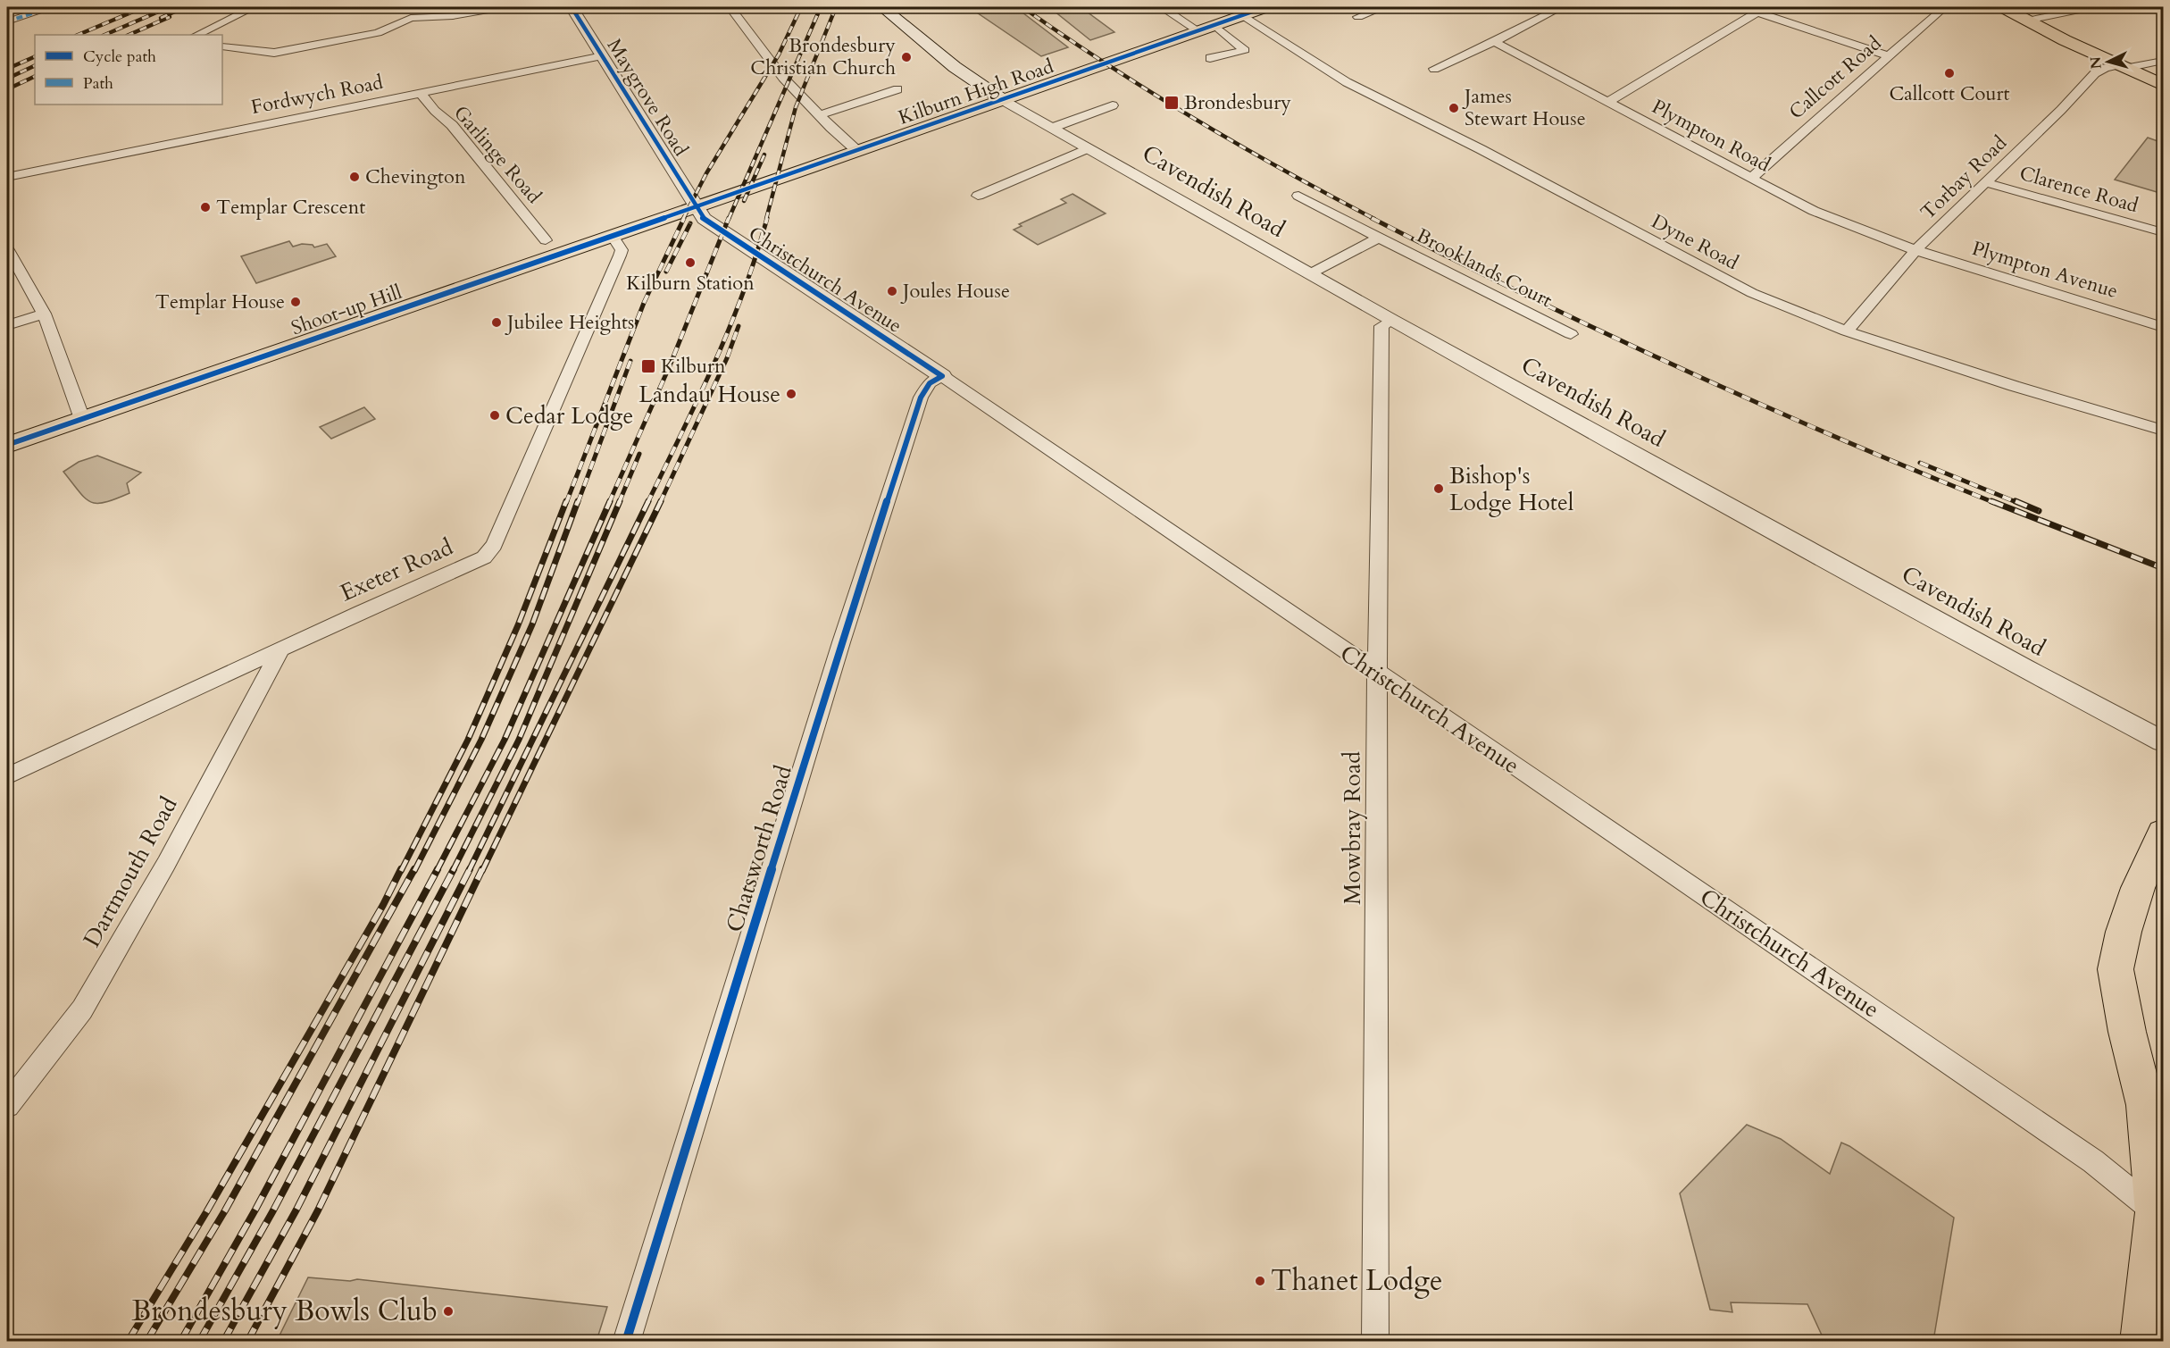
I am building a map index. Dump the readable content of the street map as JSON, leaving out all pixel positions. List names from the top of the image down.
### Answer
{
  "streets": {
    "main road": ["Kilburn High Road", "Shoot-up Hill"],
    "street": [
      "Callcott Road",
      "Fordwych Road",
      "Maygrove Road",
      "Plympton Road",
      "Garlinge Road",
      "Torbay Road",
      "Clarence Road",
      "Cavendish Road",
      "Dyne Road",
      "Brooklands Court",
      "Plympton Avenue",
      "Christchurch Avenue",
      "Exeter Road",
      "Mowbray Road",
      "Chatsworth Road",
      "Dartmouth Road"
    ]
  },
  "crossings": [
    ["Callcott Road", "Plympton Road"],
    ["Kilburn High Road", "Maygrove Road"],
    ["Kilburn High Road", "Cavendish Road"],
    ["Kilburn High Road", "Dyne Road"],
    ["Kilburn High Road", "Christchurch Avenue"],
    ["Kilburn High Road", "Shoot-up Hill"],
    ["Fordwych Road", "Maygrove Road"],
    ["Fordwych Road", "Garlinge Road"],
    ["Maygrove Road", "Christchurch Avenue"],
    ["Maygrove Road", "Shoot-up Hill"],
    ["Plympton Road", "Torbay Road"],
    ["Plympton Road", "Plympton Avenue"],
    ["Torbay Road", "Clarence Road"],
    ["Torbay Road", "Dyne Road"],
    ["Torbay Road", "Plympton Avenue"],
    ["Cavendish Road", "Brooklands Court"],
    ["Cavendish Road", "Mowbray Road"],
    ["Christchurch Avenue", "Shoot-up Hill"],
    ["Christchurch Avenue", "Mowbray Road"],
    ["Christchurch Avenue", "Chatsworth Road"],
    ["Shoot-up Hill", "Exeter Road"],
    ["Exeter Road", "Dartmouth Road"]
  ],
  "places": {
    "other": [
      "Brondesbury Christian Church",
      "Callcott Court",
      "James Stewart House",
      "Chevington",
      "Templar Crescent",
      "Kilburn Station",
      "Joules House",
      "Templar House",
      "Jubilee Heights",
      "Landau House",
      "Cedar Lodge",
      "Bishop's Lodge Hotel",
      "Thanet Lodge",
      "Brondesbury Bowls Club"
    ],
    "transit": ["Brondesbury", "Kilburn"]
  },
  "legend": ["Cycle path", "Path"],
  "north": "left"
}
